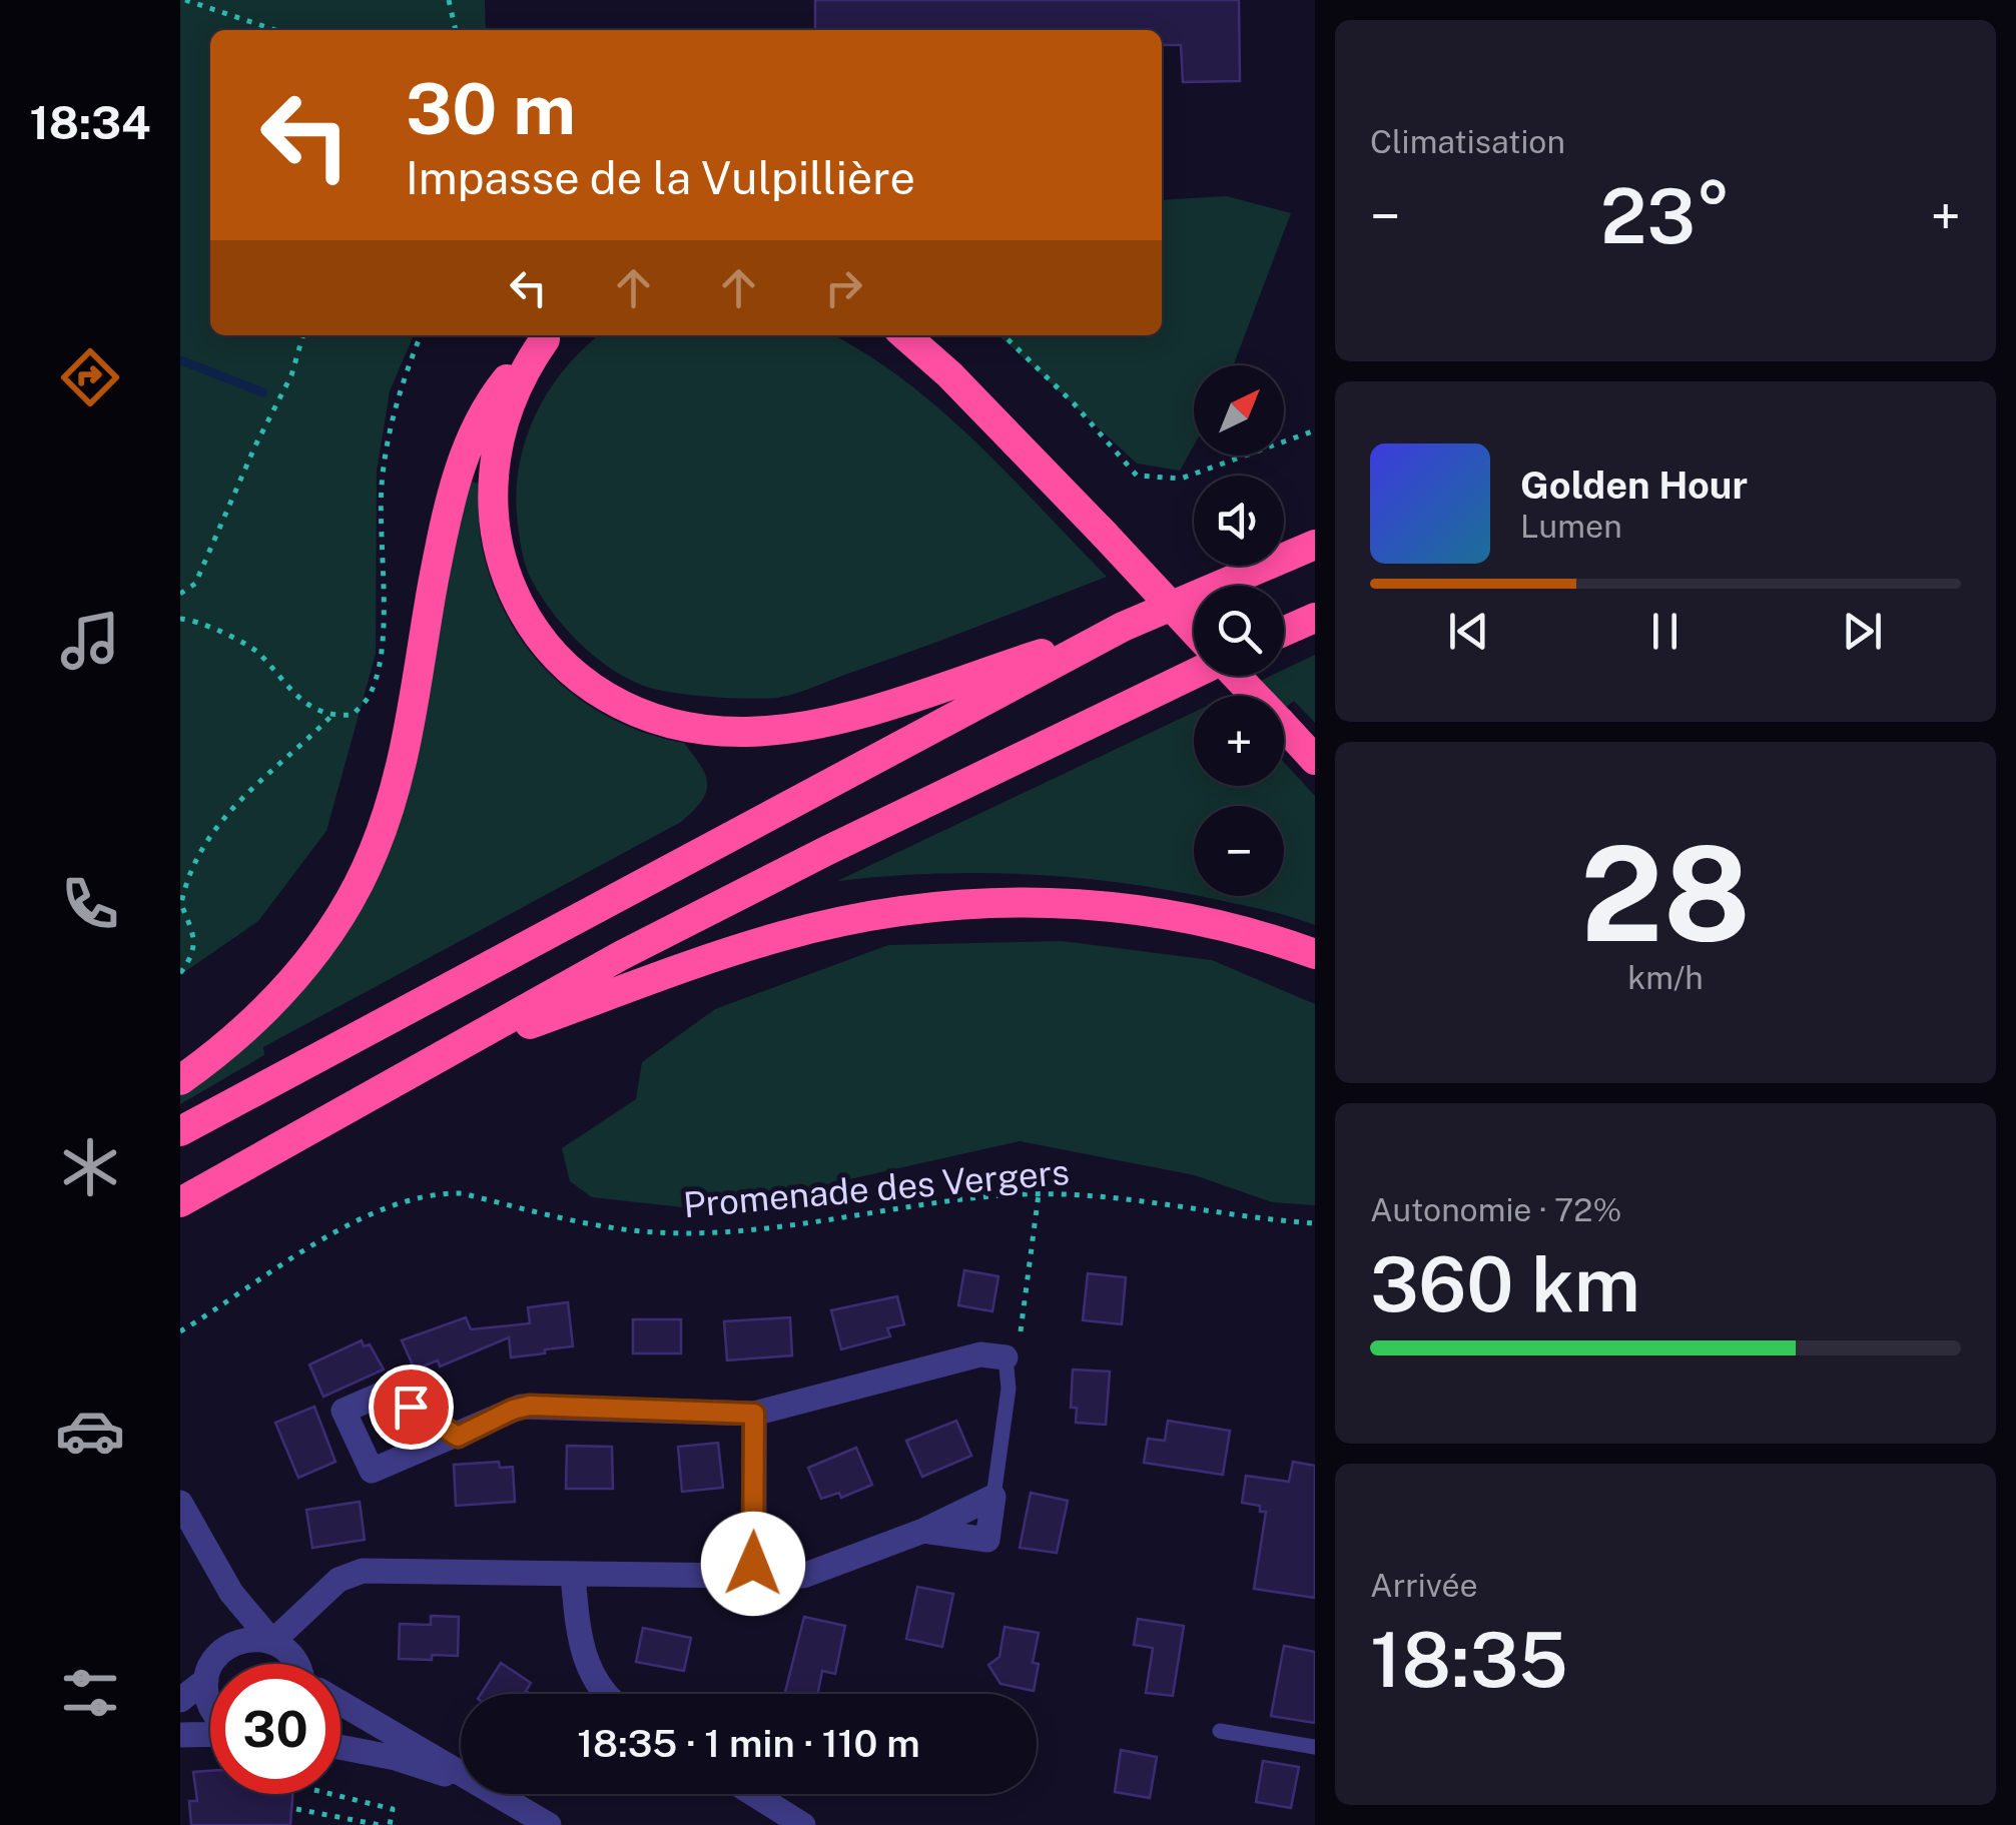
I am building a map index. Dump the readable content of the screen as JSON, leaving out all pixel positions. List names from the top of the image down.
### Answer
{
  "streets": {
    "path": ["Promenade des Vergers"]
  },
  "north": "top right",
  "page": {
    "tabs": "18:34",
    "tile": [
      "Climatisation",
      ["28", "km/h"],
      ["Autonomie · 72%", "360 km"],
      ["Arrivée", "18:35"]
    ],
    "turn": ["30 m", "Impasse de la Vulpillière"],
    "heat": ["−", "23°", "+"],
    "map_buttons": ["+", "−"],
    "song": ["Golden Hour", "Lumen"],
    "limit": "30",
    "trip": "18:35 · 1 min · 110 m"
  }
}
